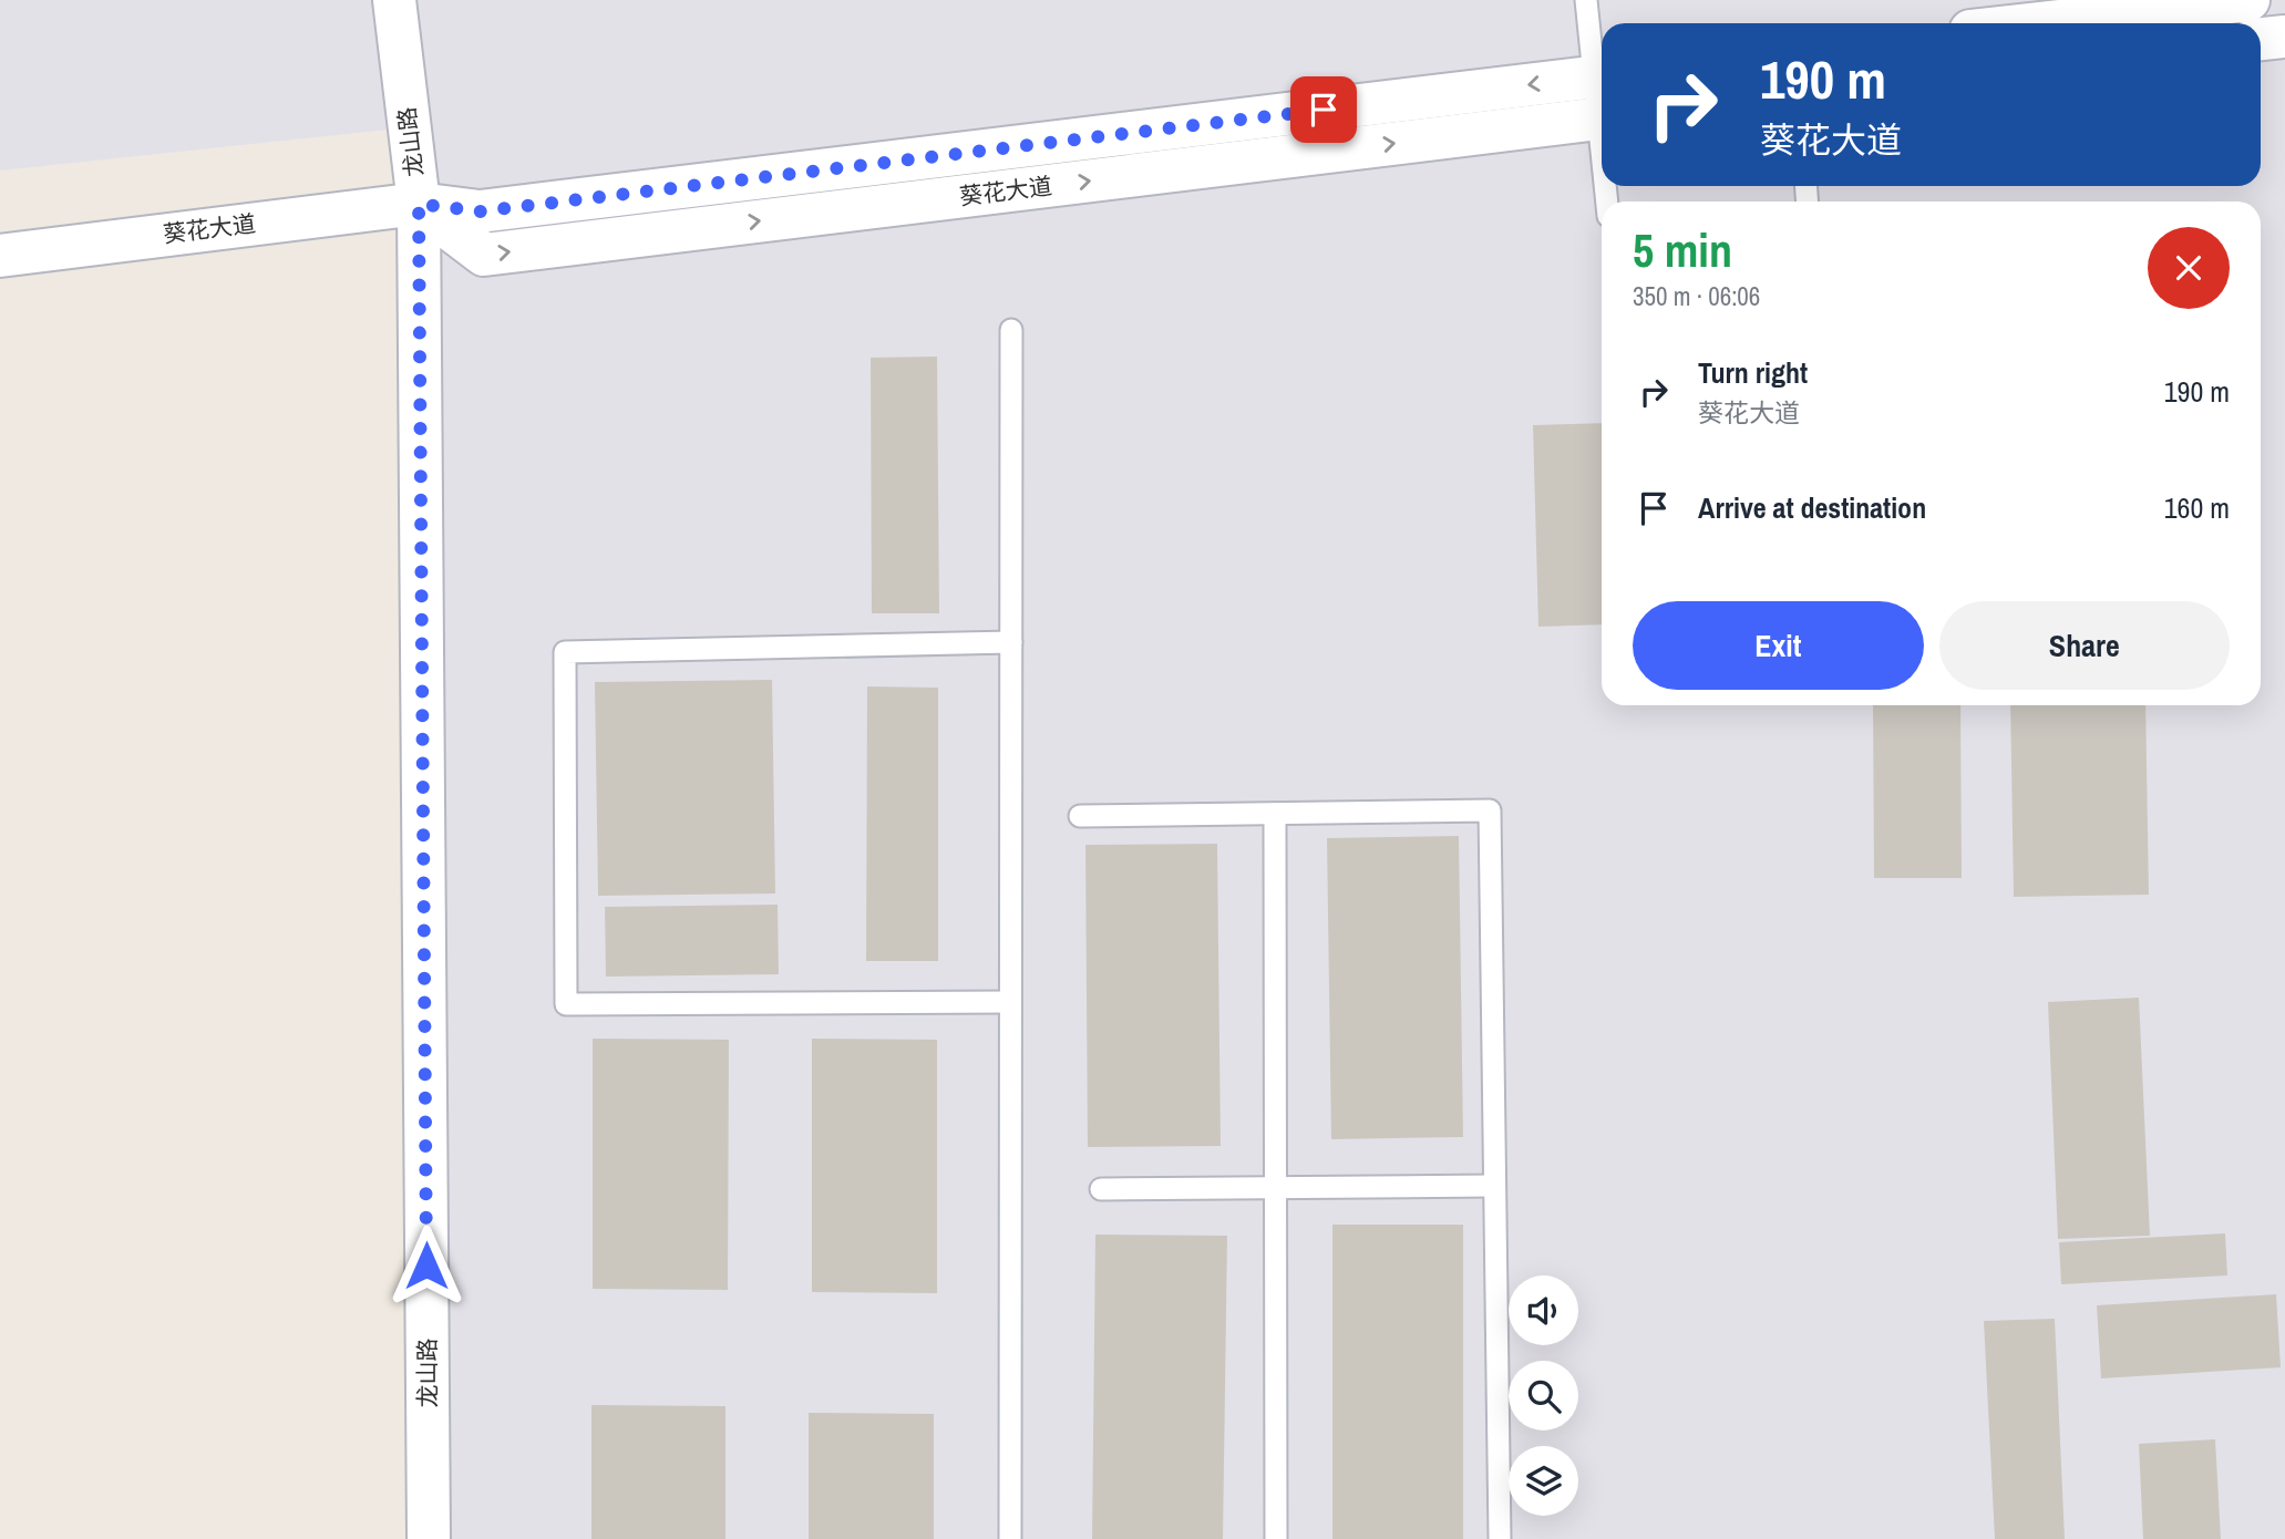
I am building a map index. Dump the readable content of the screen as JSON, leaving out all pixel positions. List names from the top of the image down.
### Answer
{
  "streets": {
    "street": ["龙山路", "葵花大道"]
  },
  "crossings": [
    ["龙山路", "葵花大道"]
  ],
  "page": {
    "turn": ["190 m", "葵花大道"],
    "heading": ["5 min", "350 m · 06:06"],
    "list": [
      {
        "name": "Turn right",
        "note": "葵花大道",
        "value": "190 m"
      },
      {
        "name": "Arrive at destination",
        "value": "160 m"
      }
    ],
    "buttons": ["Exit", "Share"]
  }
}
